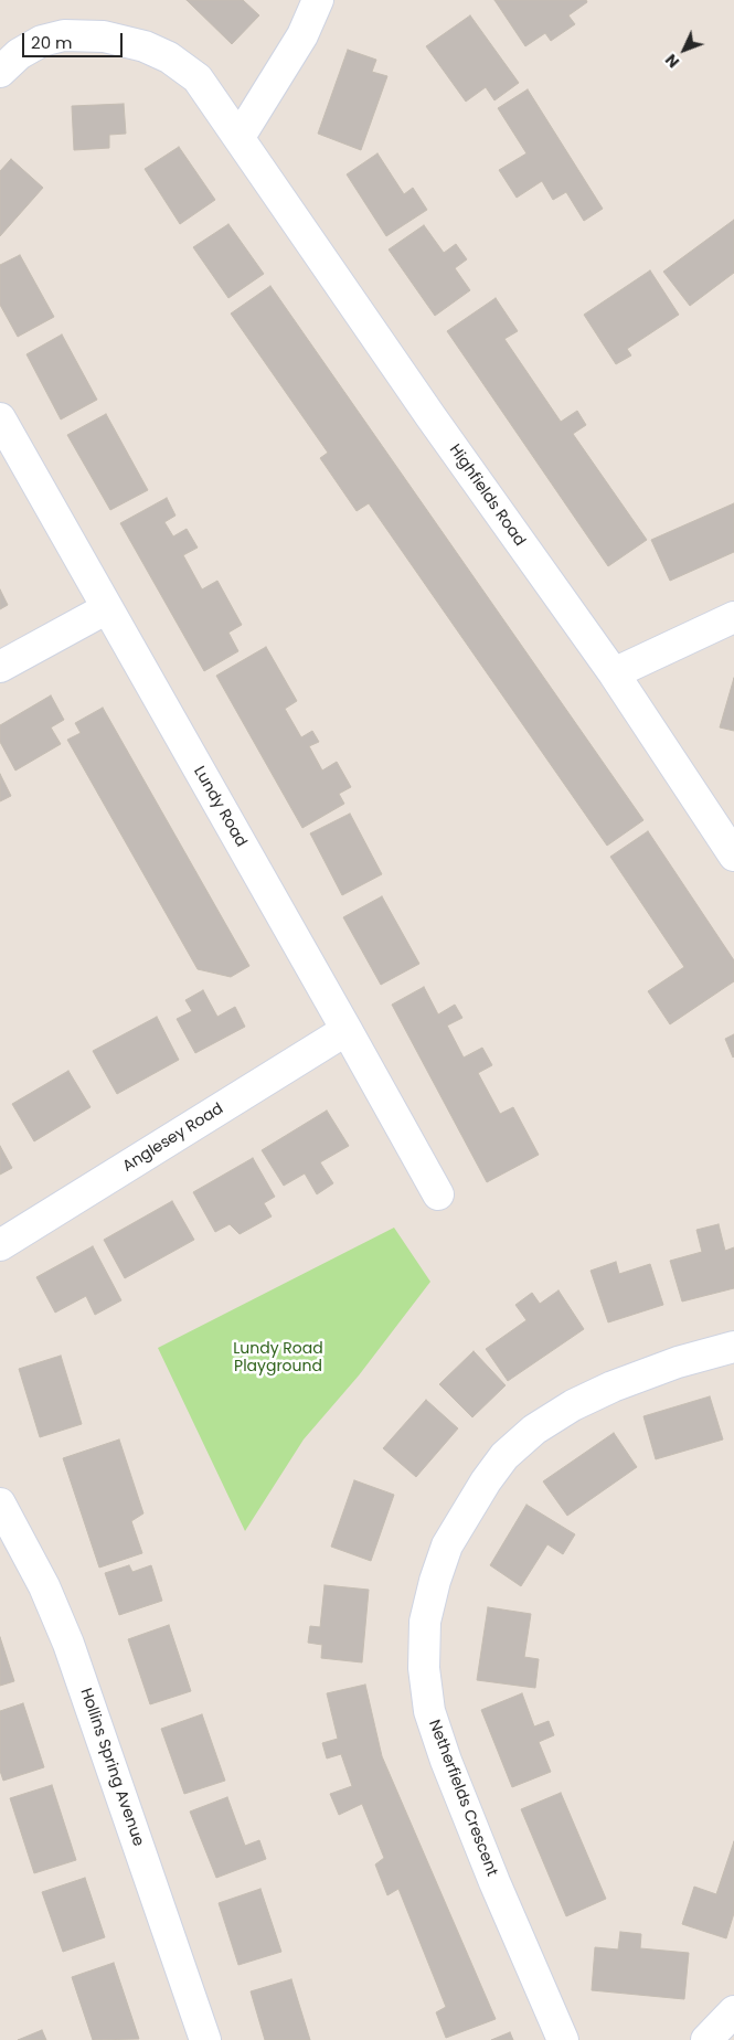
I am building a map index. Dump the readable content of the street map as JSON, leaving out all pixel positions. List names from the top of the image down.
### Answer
{
  "streets": {
    "street": [
      "Highfields Road",
      "Lundy Road",
      "Anglesey Road",
      "Hollins Spring Avenue",
      "Netherfields Crescent"
    ]
  },
  "crossings": [
    ["Lundy Road", "Anglesey Road"]
  ],
  "parks": ["Lundy Road Playground"],
  "scale_bar": "20 m",
  "north": "bottom left"
}
